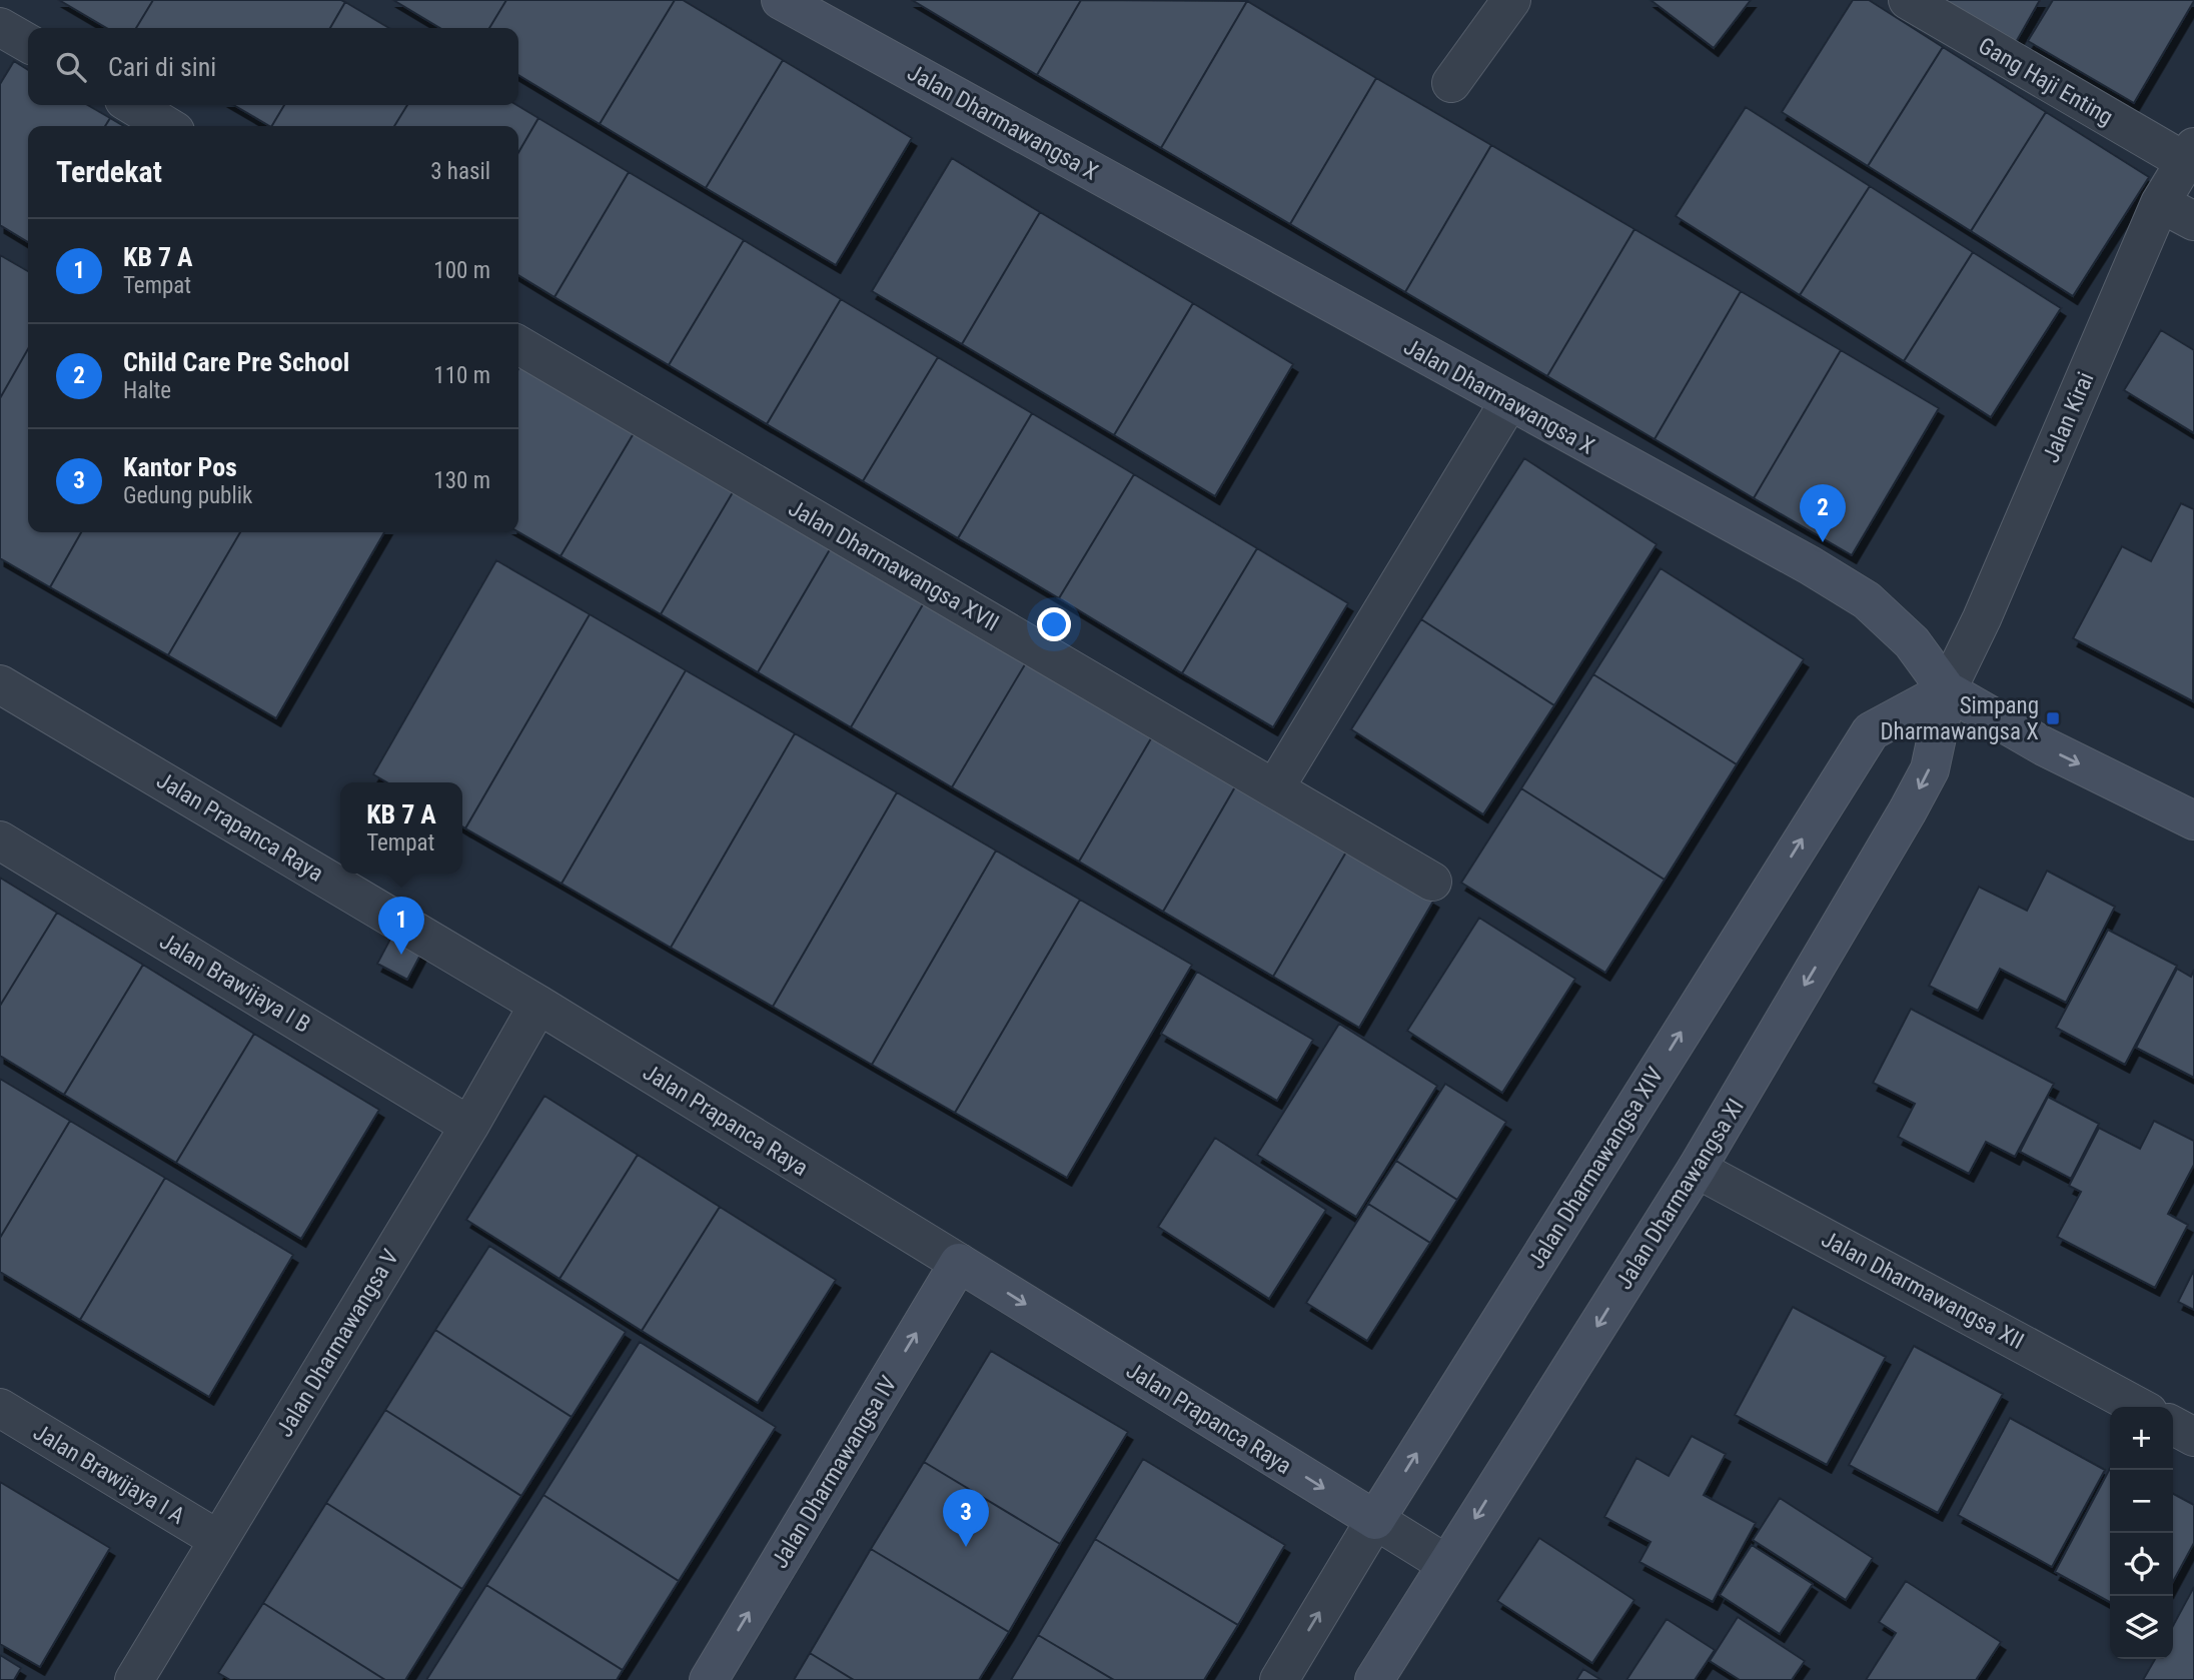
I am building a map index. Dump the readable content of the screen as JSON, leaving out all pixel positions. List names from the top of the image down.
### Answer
{
  "streets": {
    "street": [
      "Gang Haji Enting",
      "Jalan Dharmawangsa X",
      "Jalan Kirai",
      "Jalan Dharmawangsa XVII",
      "Jalan Prapanca Raya",
      "Jalan Brawijaya I B",
      "Jalan Dharmawangsa XIV",
      "Jalan Dharmawangsa XI",
      "Jalan Dharmawangsa XII",
      "Jalan Dharmawangsa V",
      "Jalan Dharmawangsa IV",
      "Jalan Brawijaya I A"
    ]
  },
  "crossings": [
    ["Gang Haji Enting", "Jalan Kirai"],
    ["Jalan Dharmawangsa X", "Jalan Kirai"],
    ["Jalan Dharmawangsa X", "Jalan Dharmawangsa XIV"],
    ["Jalan Dharmawangsa X", "Jalan Dharmawangsa XI"],
    ["Jalan Kirai", "Jalan Dharmawangsa XIV"],
    ["Jalan Kirai", "Jalan Dharmawangsa XI"],
    ["Jalan Prapanca Raya", "Jalan Dharmawangsa XIV"],
    ["Jalan Prapanca Raya", "Jalan Dharmawangsa XI"],
    ["Jalan Prapanca Raya", "Jalan Dharmawangsa V"],
    ["Jalan Prapanca Raya", "Jalan Dharmawangsa IV"],
    ["Jalan Brawijaya I B", "Jalan Dharmawangsa V"],
    ["Jalan Dharmawangsa XIV", "Jalan Dharmawangsa XI"],
    ["Jalan Dharmawangsa XI", "Jalan Dharmawangsa XII"],
    ["Jalan Dharmawangsa V", "Jalan Brawijaya I A"]
  ],
  "one_way": ["Jalan Dharmawangsa XIV", "Jalan Dharmawangsa XI", "Jalan Dharmawangsa IV"],
  "places": {
    "transit": ["Simpang Dharmawangsa X"]
  },
  "page": {
    "search": "Cari di sini",
    "heading": ["Terdekat", "3 hasil"],
    "list": [
      {
        "mark": "1",
        "name": "KB 7 A",
        "note": "Tempat",
        "value": "100 m"
      },
      {
        "mark": "2",
        "name": "Child Care Pre School",
        "note": "Halte",
        "value": "110 m"
      },
      {
        "mark": "3",
        "name": "Kantor Pos",
        "note": "Gedung publik",
        "value": "130 m"
      }
    ],
    "pins": ["2", "1", "3"],
    "popup": ["KB 7 A", "Tempat"],
    "map_buttons": ["+", "−"]
  }
}
